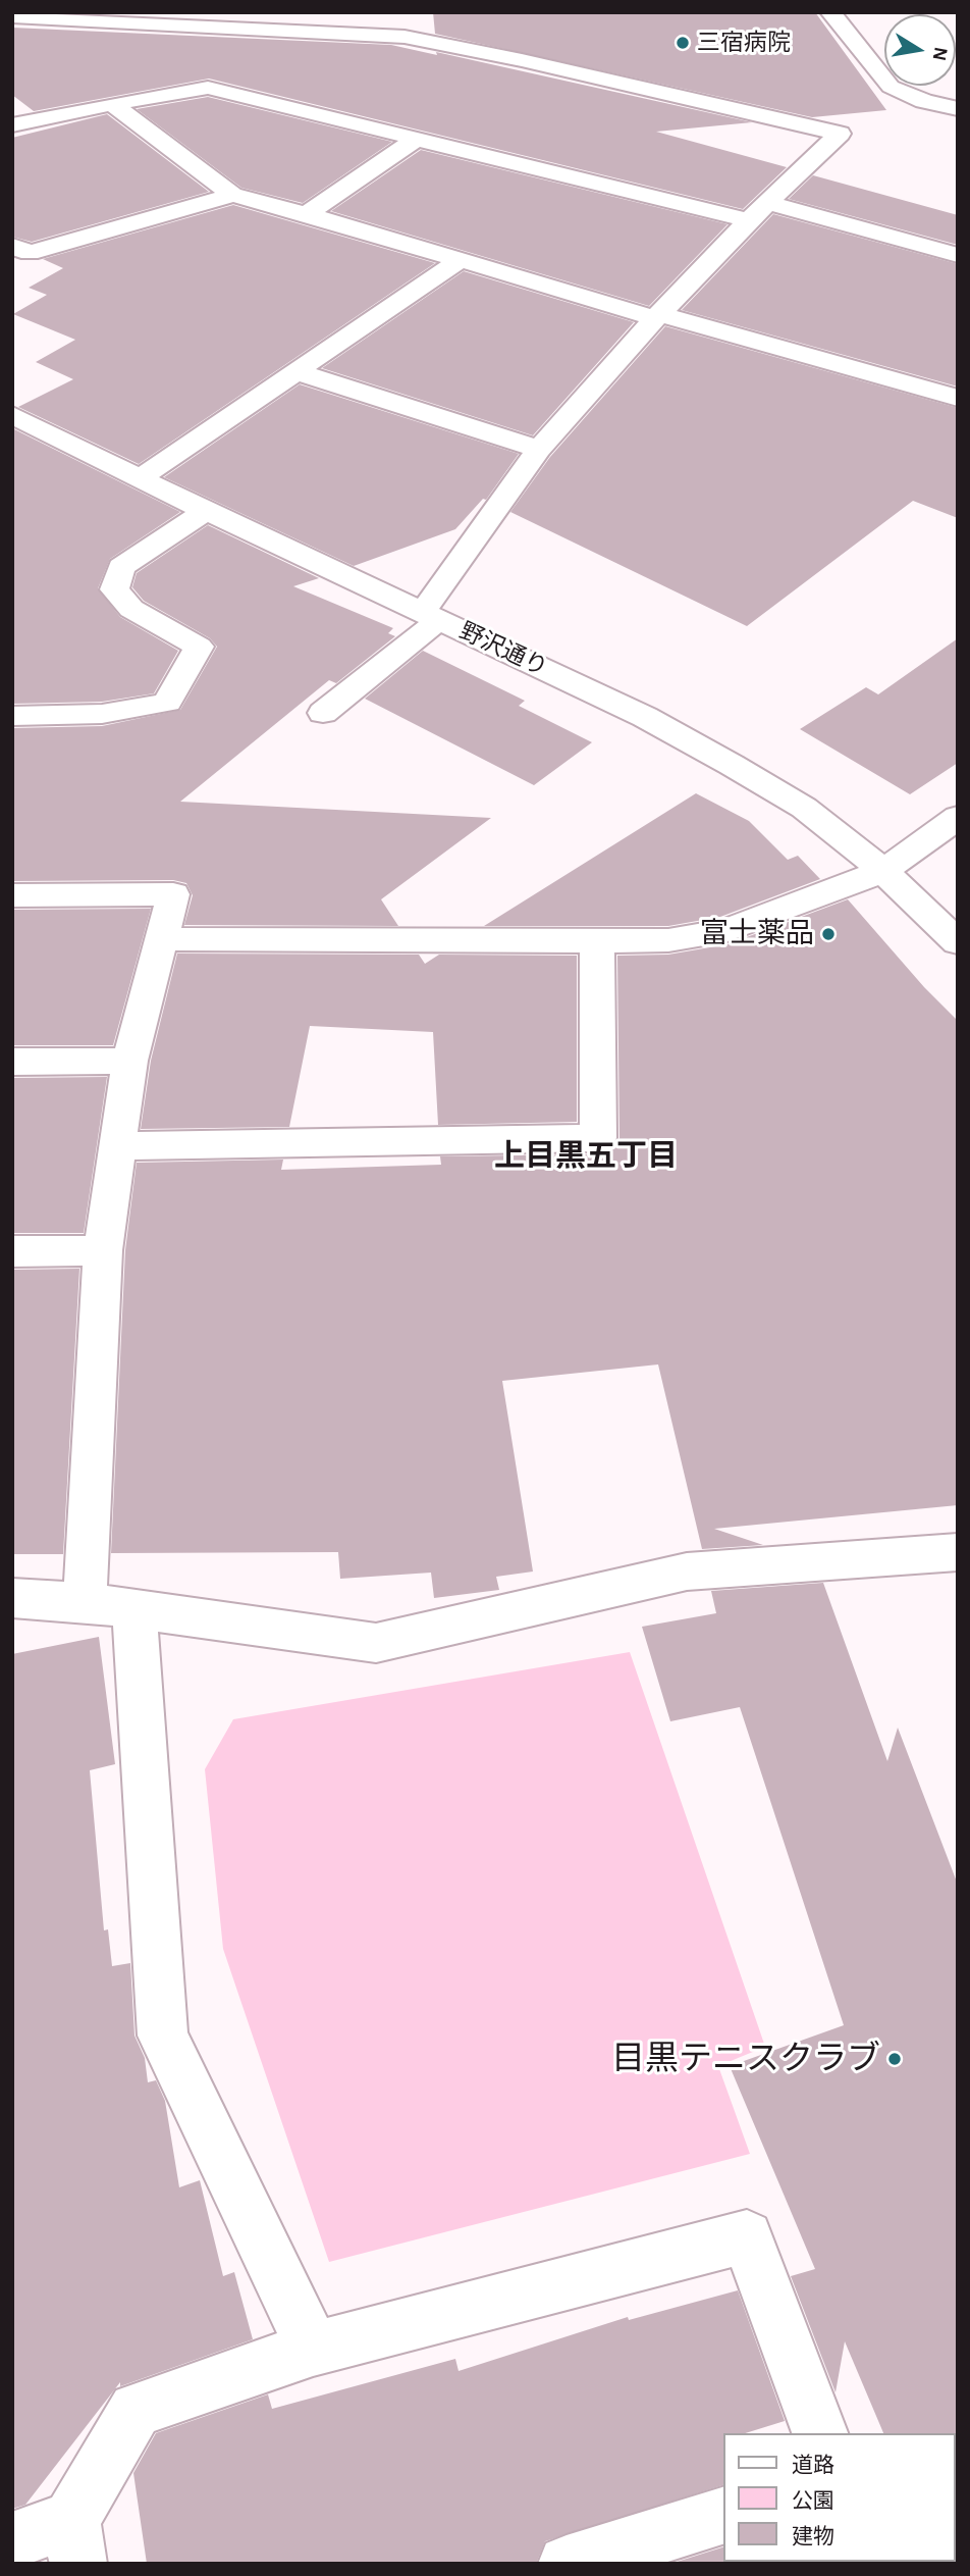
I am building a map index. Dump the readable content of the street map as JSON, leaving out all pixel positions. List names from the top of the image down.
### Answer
{
  "streets": {
    "street": ["野沢通り"]
  },
  "districts": ["上目黒五丁目"],
  "places": ["三宿病院", "富士薬品", "目黒テニスクラブ"],
  "legend": ["道路", "公園", "建物"],
  "north": "right"
}
